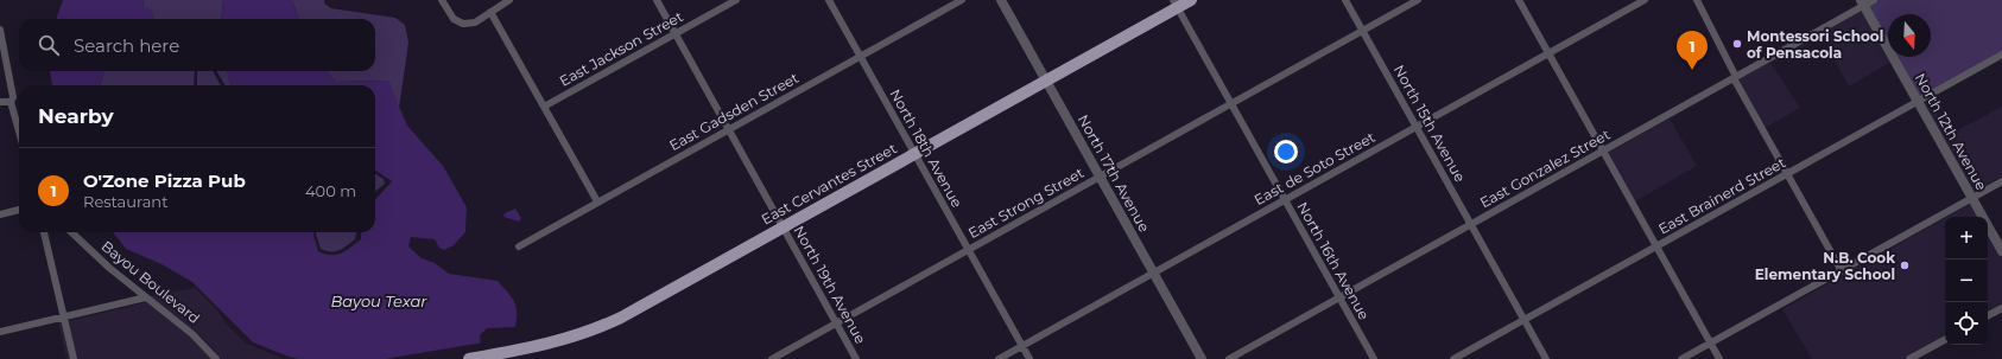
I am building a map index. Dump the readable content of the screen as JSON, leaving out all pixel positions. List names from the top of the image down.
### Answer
{
  "streets": {
    "main road": ["East Cervantes Street"],
    "street": [
      "East Jackson Street",
      "East Gadsden Street",
      "North 15th Avenue",
      "North 12th Avenue",
      "North 18th Avenue",
      "East de Soto Street",
      "East Gonzalez Street",
      "North 17th Avenue",
      "East Brainerd Street",
      "East Strong Street",
      "North 16th Avenue",
      "Bayou Boulevard",
      "North 19th Avenue"
    ]
  },
  "crossings": [
    ["East Jackson Street", "North 19th Avenue"],
    ["East Gadsden Street", "North 18th Avenue"],
    ["East Gadsden Street", "North 19th Avenue"],
    ["North 15th Avenue", "East de Soto Street"],
    ["North 15th Avenue", "East Gonzalez Street"],
    ["North 15th Avenue", "East Brainerd Street"],
    ["North 15th Avenue", "East Strong Street"],
    ["North 12th Avenue", "East Gonzalez Street"],
    ["North 12th Avenue", "East Brainerd Street"],
    ["North 18th Avenue", "East de Soto Street"],
    ["North 18th Avenue", "East Cervantes Street"],
    ["North 18th Avenue", "East Strong Street"],
    ["East de Soto Street", "North 17th Avenue"],
    ["East de Soto Street", "North 16th Avenue"],
    ["East Gonzalez Street", "North 16th Avenue"],
    ["North 17th Avenue", "East Cervantes Street"],
    ["North 17th Avenue", "East Strong Street"],
    ["East Cervantes Street", "North 16th Avenue"],
    ["East Cervantes Street", "North 19th Avenue"],
    ["East Strong Street", "North 16th Avenue"],
    ["East Strong Street", "North 19th Avenue"]
  ],
  "water": ["Bayou Texar"],
  "places": ["Montessori School of Pensacola", "N.B. Cook Elementary School"],
  "north": "bottom",
  "page": {
    "search": "Search here",
    "pins": "1",
    "heading": "Nearby",
    "list": [
      {
        "mark": "1",
        "name": "O'Zone Pizza Pub",
        "note": "Restaurant",
        "value": "400 m"
      }
    ],
    "map_buttons": ["+", "−"]
  }
}
